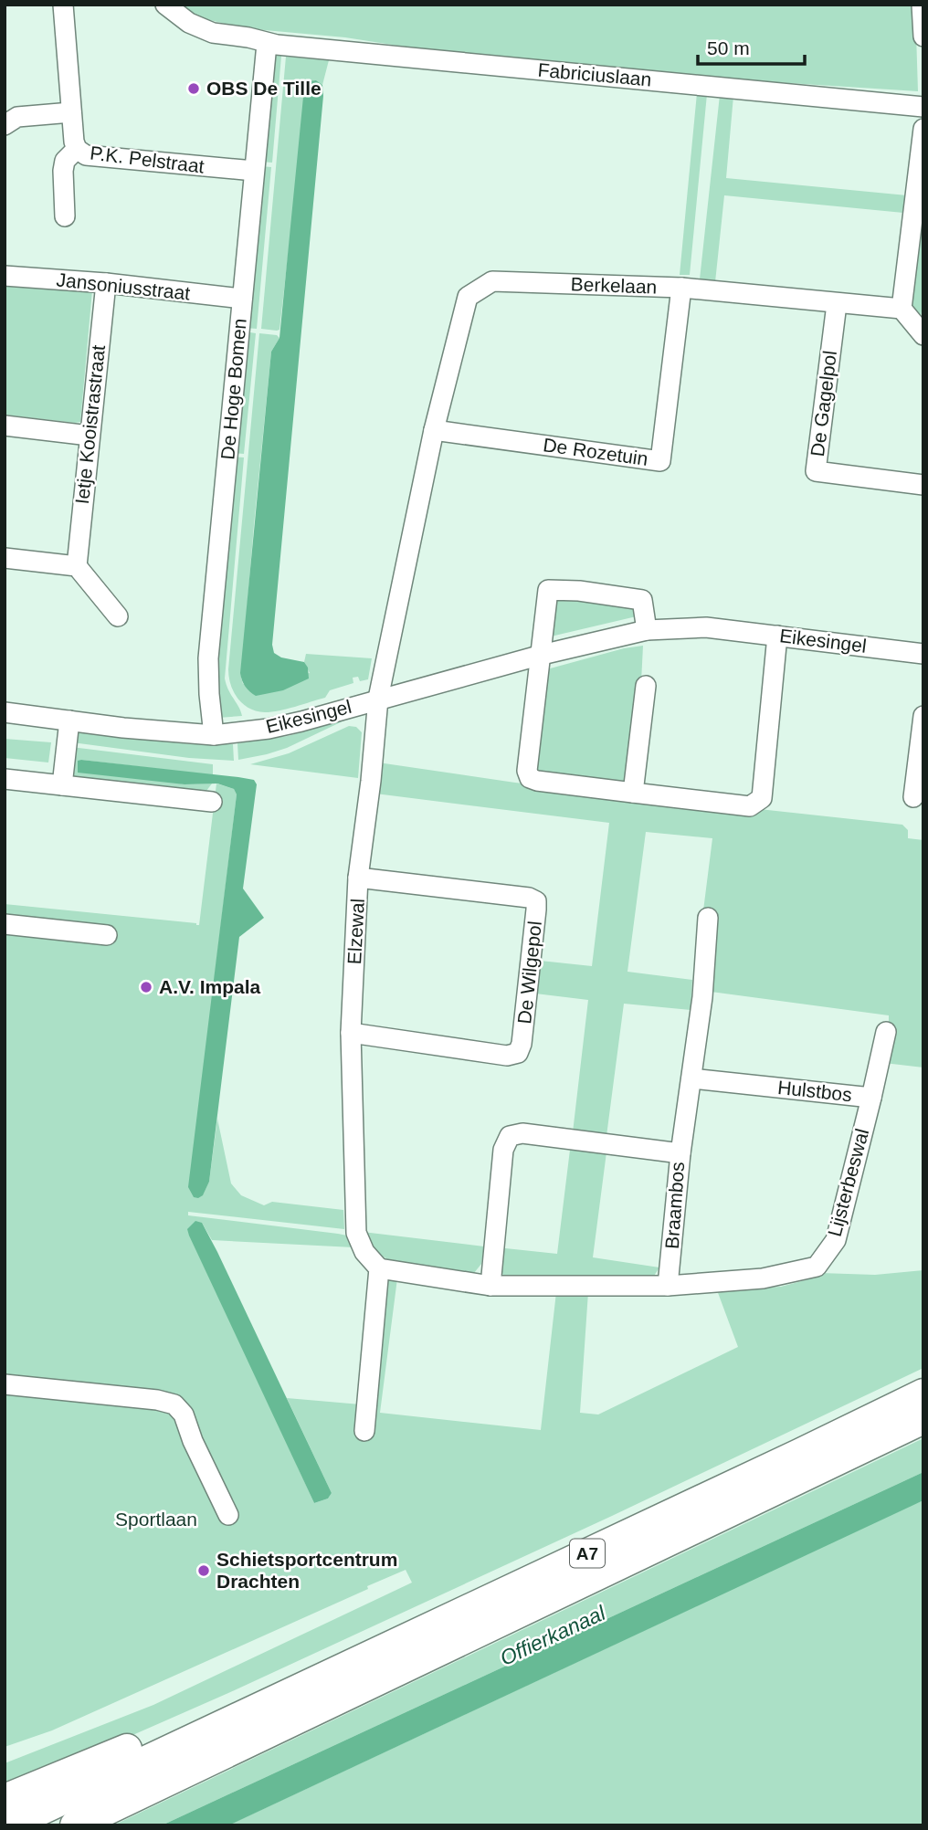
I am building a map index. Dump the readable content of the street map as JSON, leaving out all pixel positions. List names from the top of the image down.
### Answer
{
  "streets": {
    "highway": ["A7"],
    "street": [
      "Fabriciuslaan",
      "P.K. Pelstraat",
      "Berkelaan",
      "Jansoniusstraat",
      "De Hoge Bomen",
      "De Gagelpol",
      "Ietje Kooistrastraat",
      "De Rozetuin",
      "Eikesingel",
      "Elzewal",
      "De Wilgepol",
      "Hulstbos",
      "Lijsterbeswal",
      "Braambos"
    ]
  },
  "crossings": [
    ["Fabriciuslaan", "De Hoge Bomen"],
    ["P.K. Pelstraat", "De Hoge Bomen"],
    ["Berkelaan", "De Gagelpol"],
    ["Berkelaan", "De Rozetuin"],
    ["Berkelaan", "Elzewal"],
    ["Jansoniusstraat", "De Hoge Bomen"],
    ["Jansoniusstraat", "Ietje Kooistrastraat"],
    ["De Hoge Bomen", "Eikesingel"],
    ["De Rozetuin", "Elzewal"],
    ["Eikesingel", "Elzewal"],
    ["Elzewal", "De Wilgepol"],
    ["Hulstbos", "Lijsterbeswal"],
    ["Lijsterbeswal", "Braambos"]
  ],
  "water": ["Offierkanaal"],
  "parks": ["Sportlaan"],
  "places": ["OBS De Tille", "A.V. Impala", "Schietsportcentrum Drachten"],
  "scale_bar": "50 m"
}
